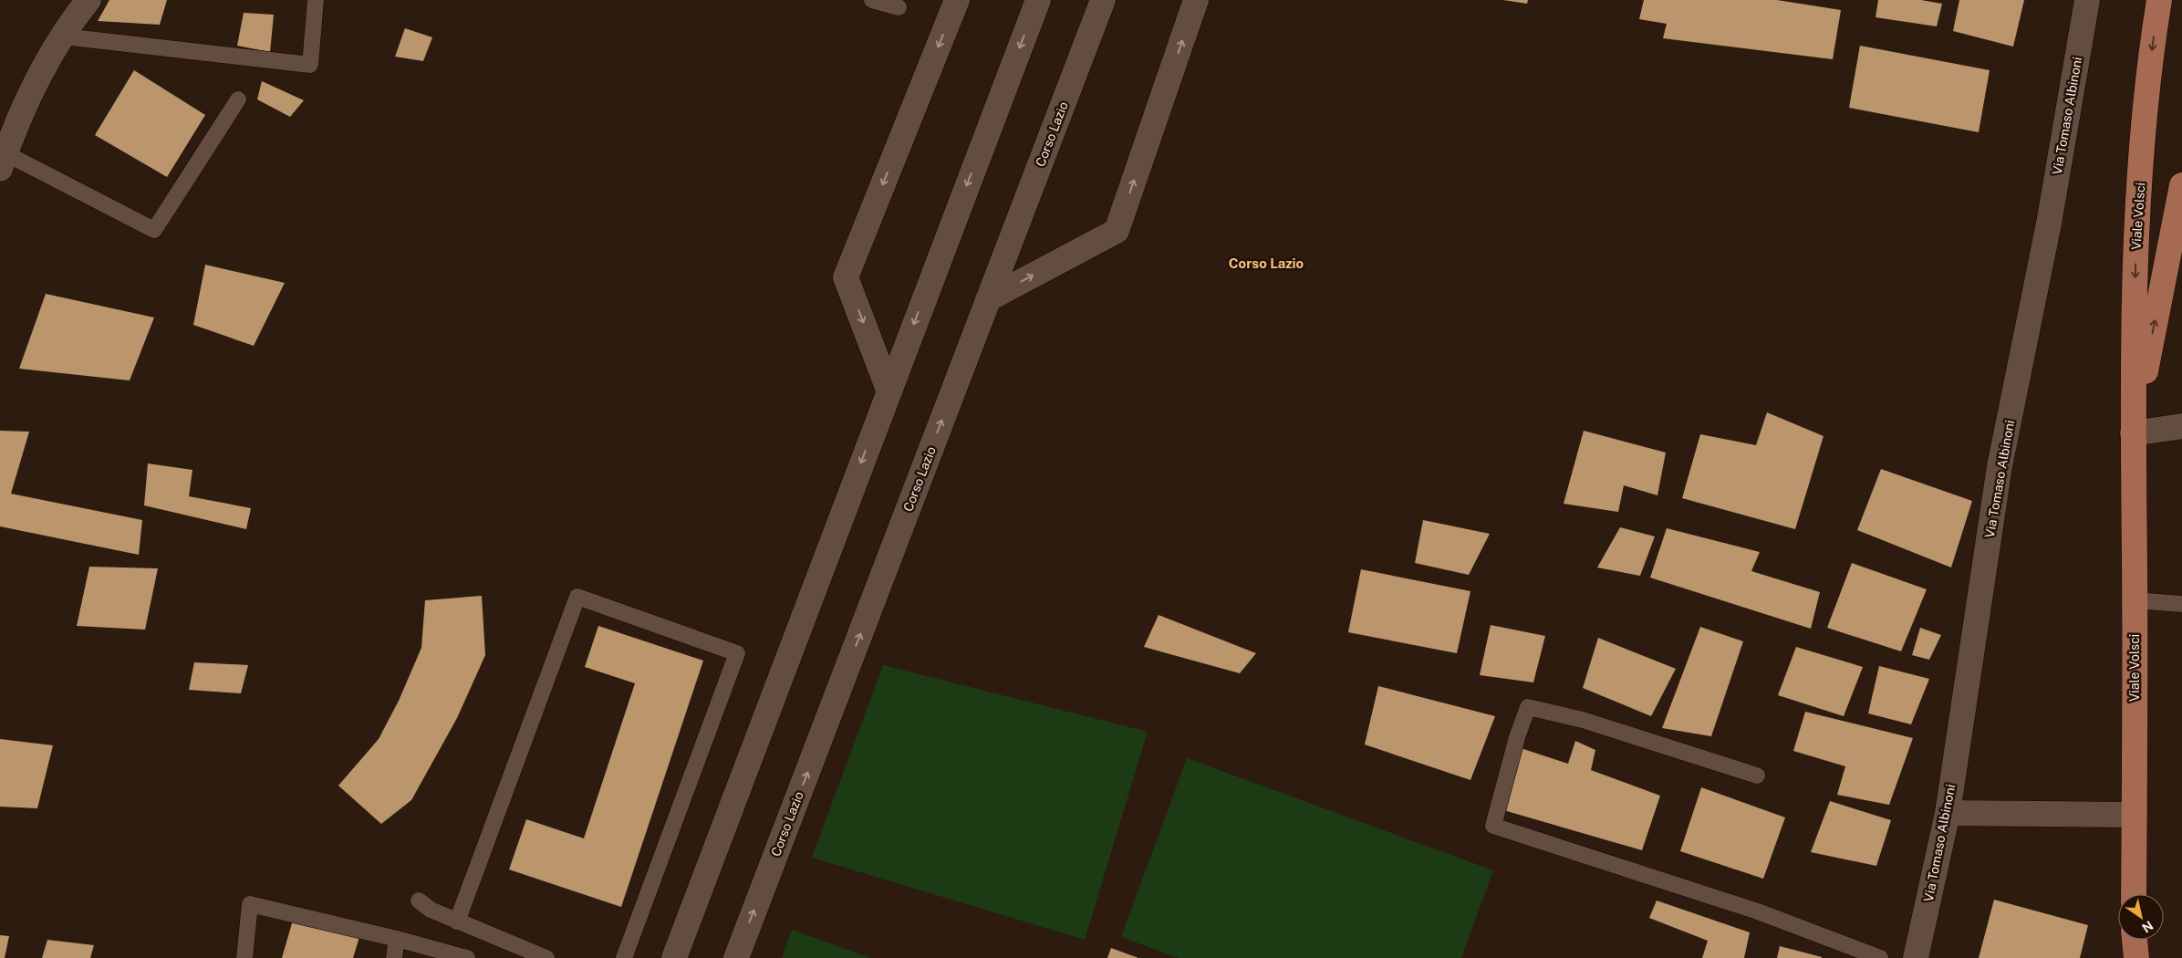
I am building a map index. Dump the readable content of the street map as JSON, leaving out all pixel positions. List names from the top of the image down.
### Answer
{
  "streets": {
    "main road": ["Viale Volsci"],
    "street": ["Via Tomaso Albinoni", "Corso Lazio"]
  },
  "districts": ["Corso Lazio"],
  "north": "bottom right"
}
